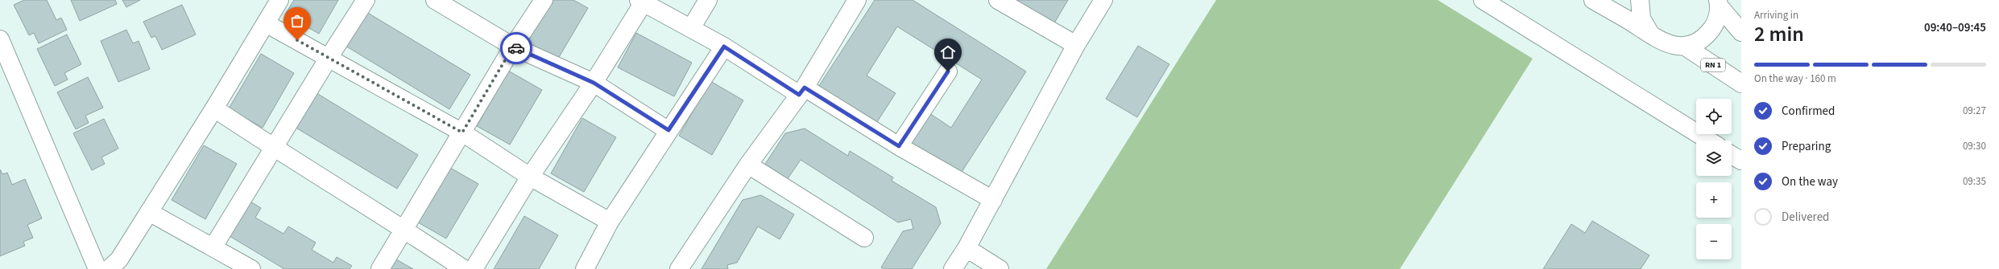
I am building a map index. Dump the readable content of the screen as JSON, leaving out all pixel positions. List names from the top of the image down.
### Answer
{
  "streets": {
    "main road": ["RN 1"]
  },
  "page": {
    "heading": ["2 min", "Arriving in", "09:40–09:45"],
    "bar": "On the way · 160 m",
    "list": [
      ["Confirmed", "09:27"],
      ["Preparing", "09:30"],
      ["On the way", "09:35"],
      "Delivered"
    ],
    "map_buttons": ["+", "−"]
  }
}
